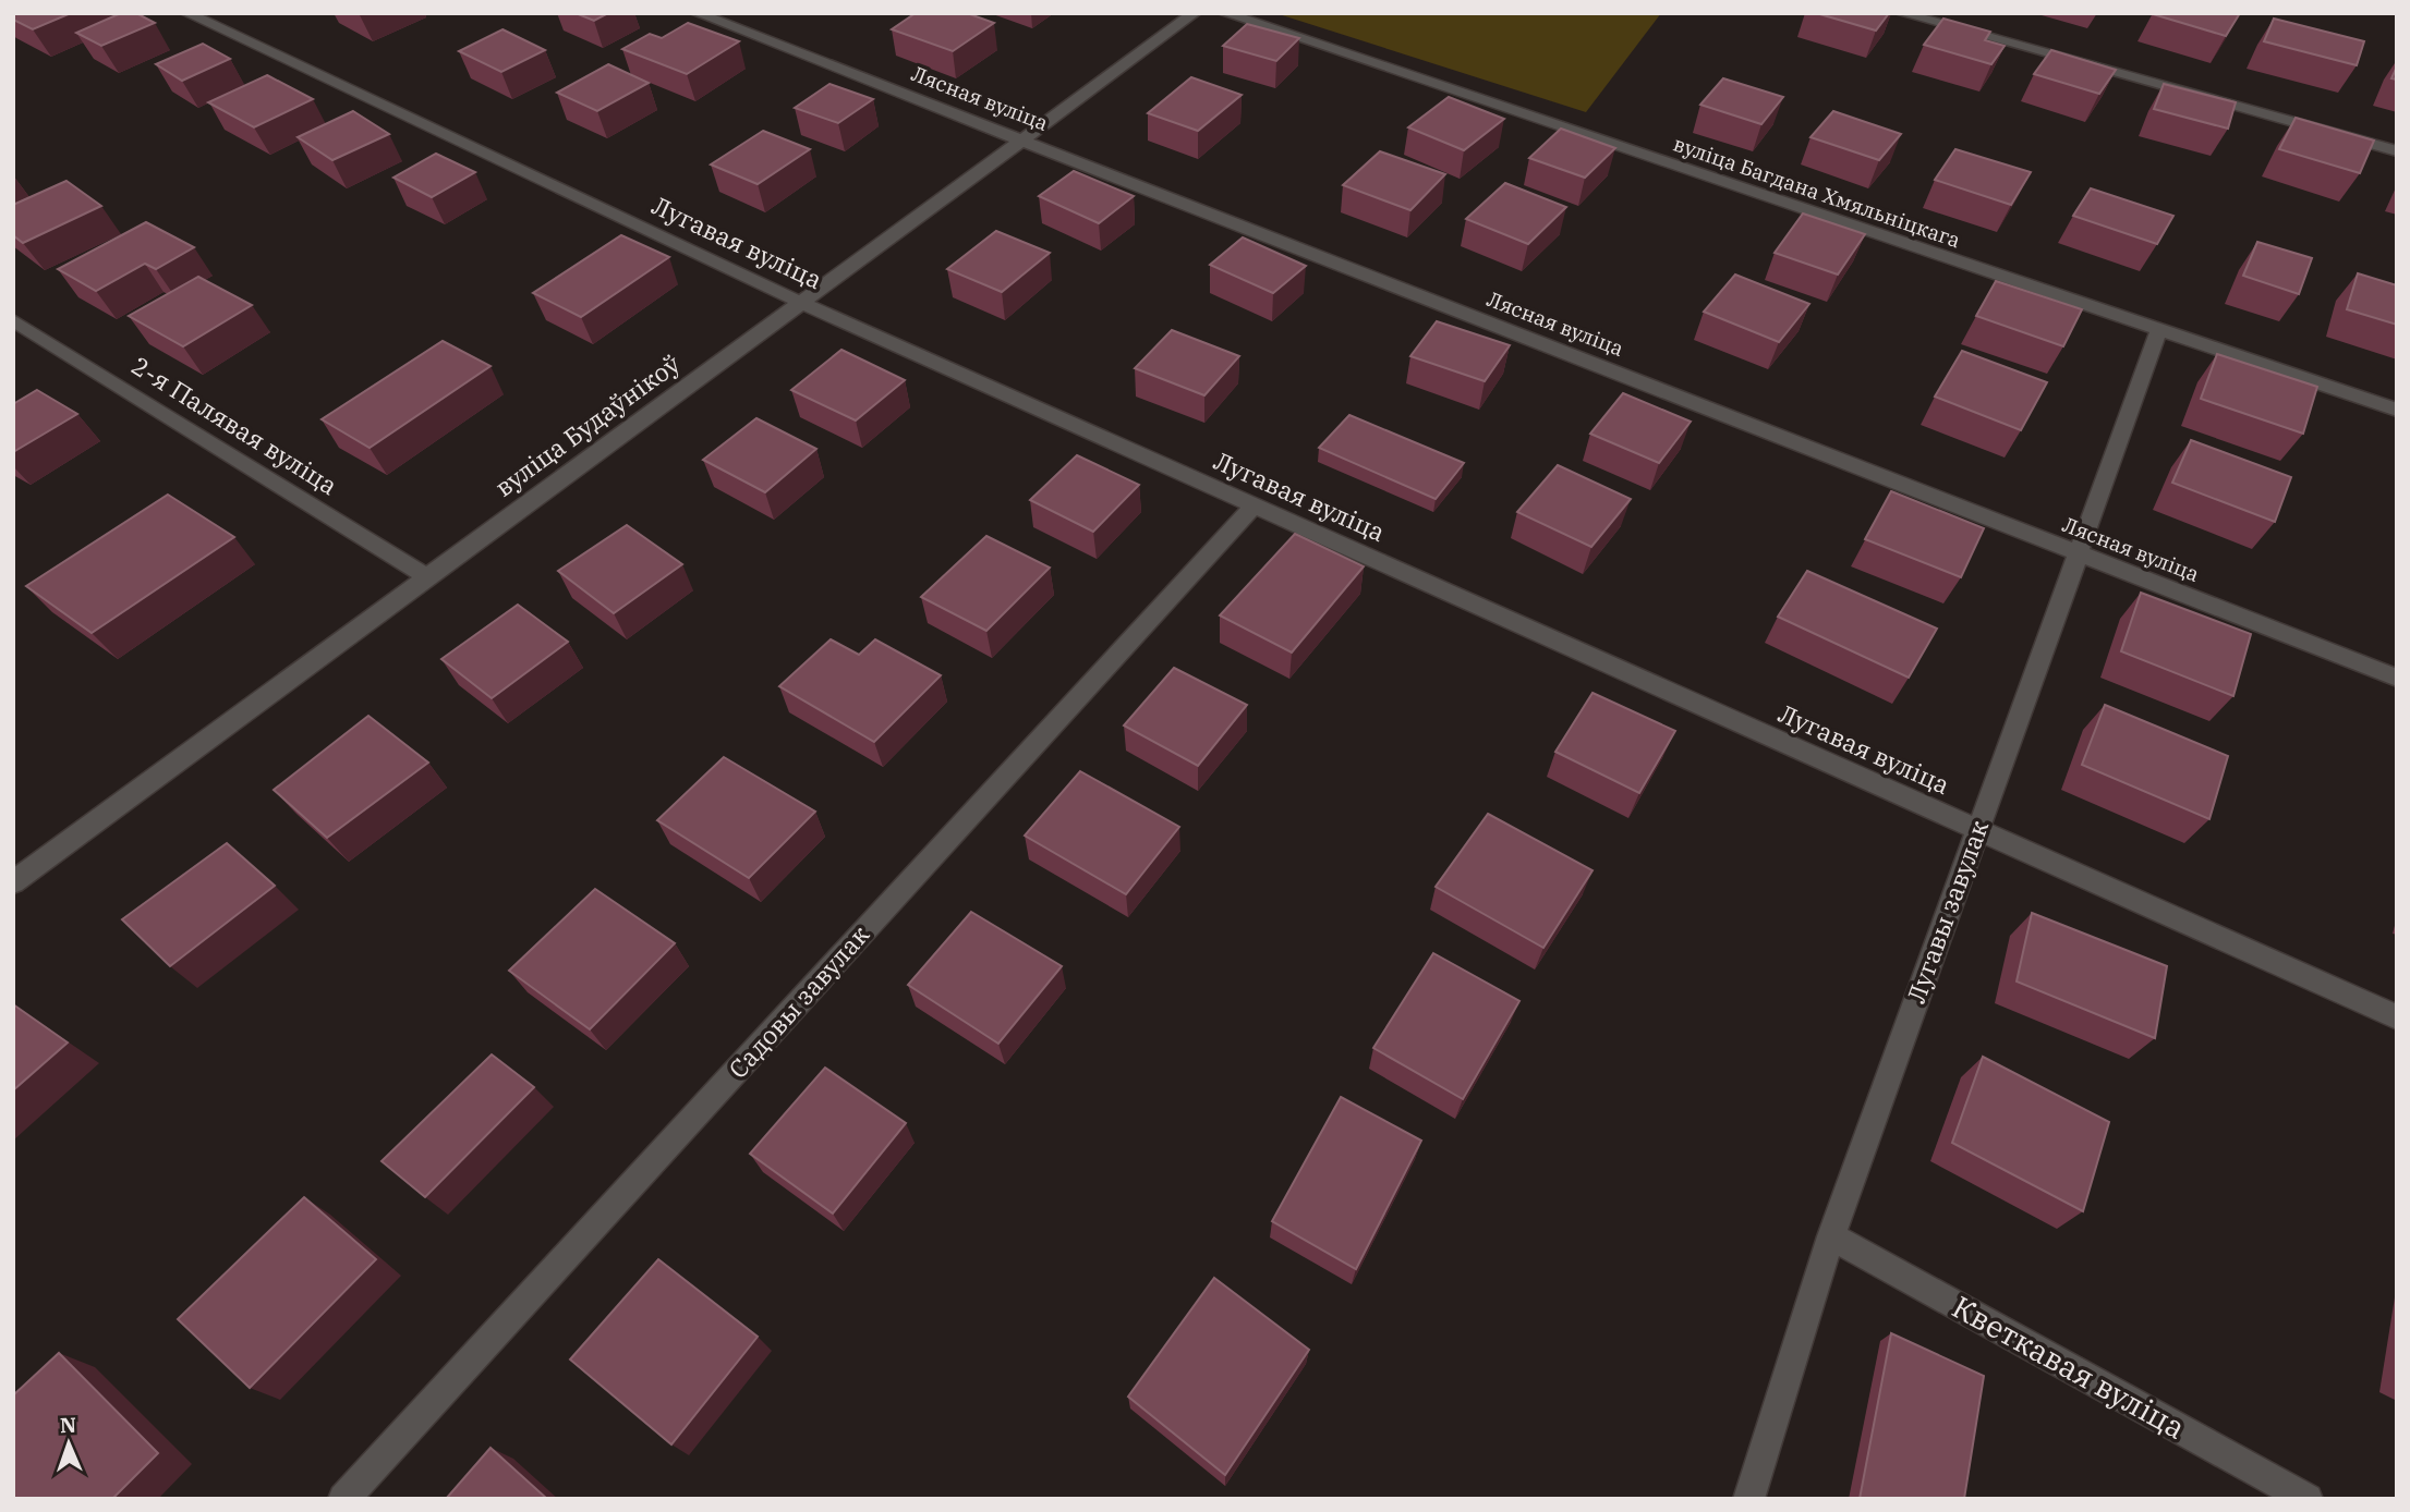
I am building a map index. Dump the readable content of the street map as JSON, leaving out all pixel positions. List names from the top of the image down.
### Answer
{
  "streets": {
    "street": [
      "Лясная вуліца",
      "вуліца Багдана Хмяльніцкага",
      "Лугавая вуліца",
      "2-я Палявая вуліца",
      "вуліца Будаўнікоў",
      "Лугавы завулак",
      "Садовы завулак",
      "Кветкавая вуліца"
    ]
  },
  "crossings": [
    ["Лясная вуліца", "вуліца Будаўнікоў"],
    ["Лясная вуліца", "Лугавы завулак"],
    ["вуліца Багдана Хмяльніцкага", "Лугавы завулак"],
    ["Лугавая вуліца", "вуліца Будаўнікоў"],
    ["Лугавая вуліца", "Лугавы завулак"],
    ["Лугавая вуліца", "Садовы завулак"],
    ["2-я Палявая вуліца", "вуліца Будаўнікоў"],
    ["Лугавы завулак", "Кветкавая вуліца"]
  ],
  "north": "top"
}
